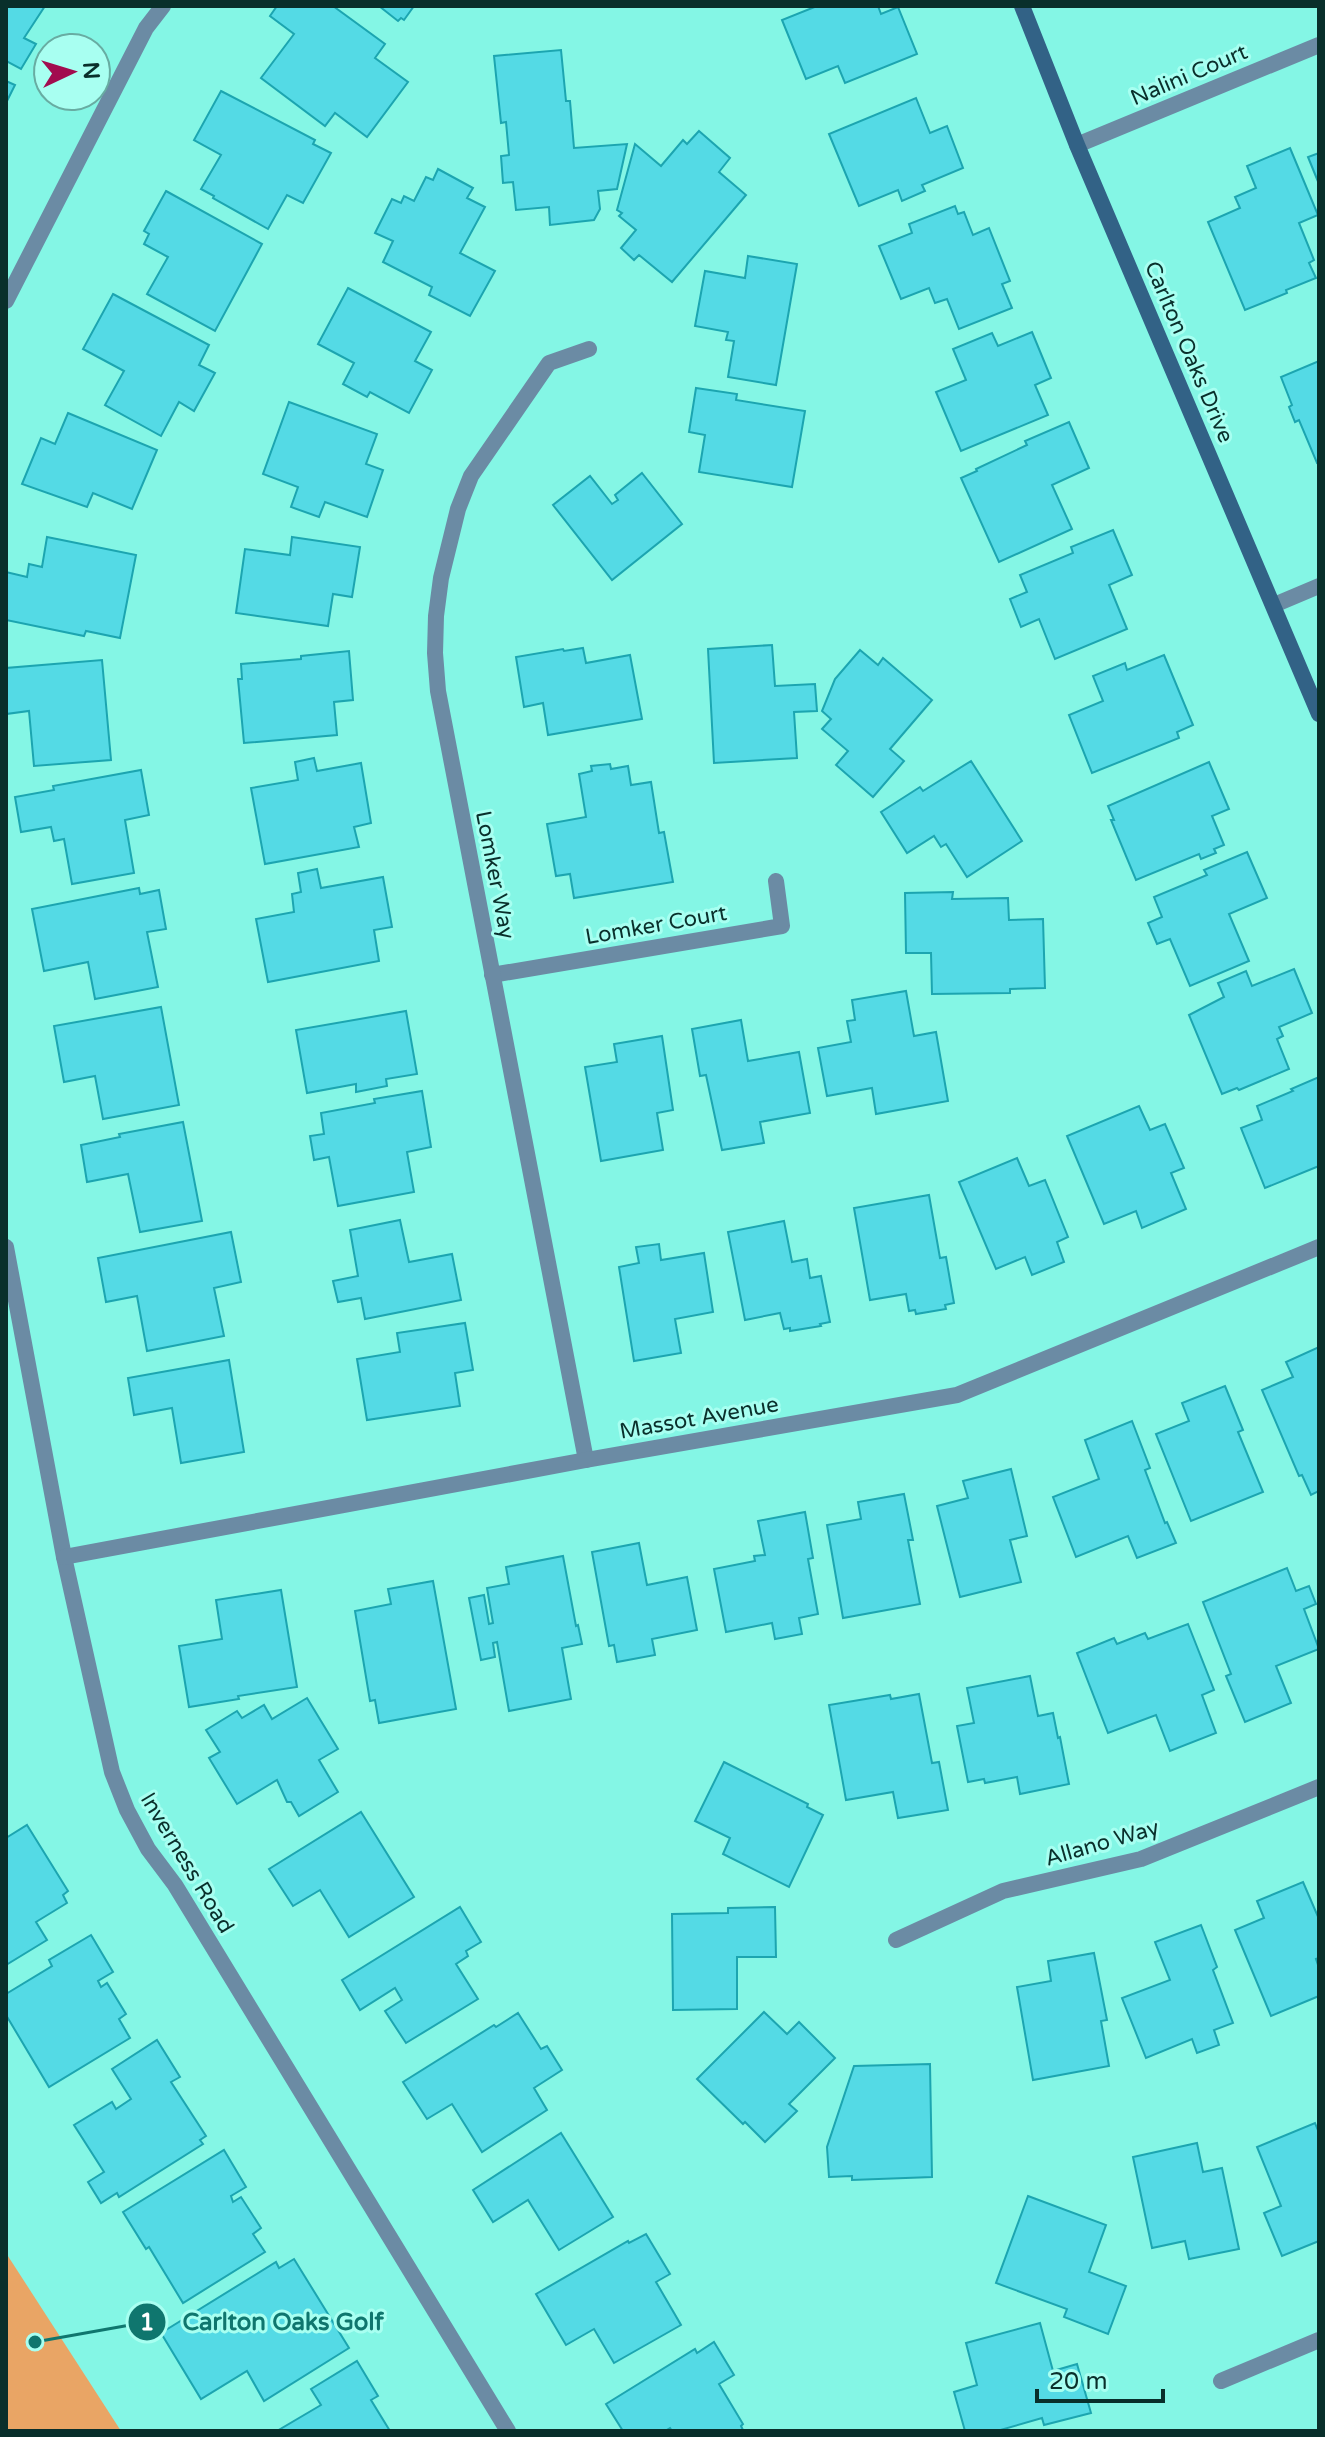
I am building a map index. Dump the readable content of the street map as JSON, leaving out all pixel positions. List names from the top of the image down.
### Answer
{
  "streets": {
    "main road": ["Carlton Oaks Drive"],
    "street": [
      "Nalini Court",
      "Lomker Way",
      "Lomker Court",
      "Massot Avenue",
      "Allano Way",
      "Inverness Road"
    ]
  },
  "crossings": [
    ["Nalini Court", "Carlton Oaks Drive"],
    ["Lomker Way", "Lomker Court"],
    ["Lomker Way", "Massot Avenue"],
    ["Massot Avenue", "Inverness Road"]
  ],
  "places": ["Carlton Oaks Golf"],
  "scale_bar": "20 m",
  "north": "right"
}
